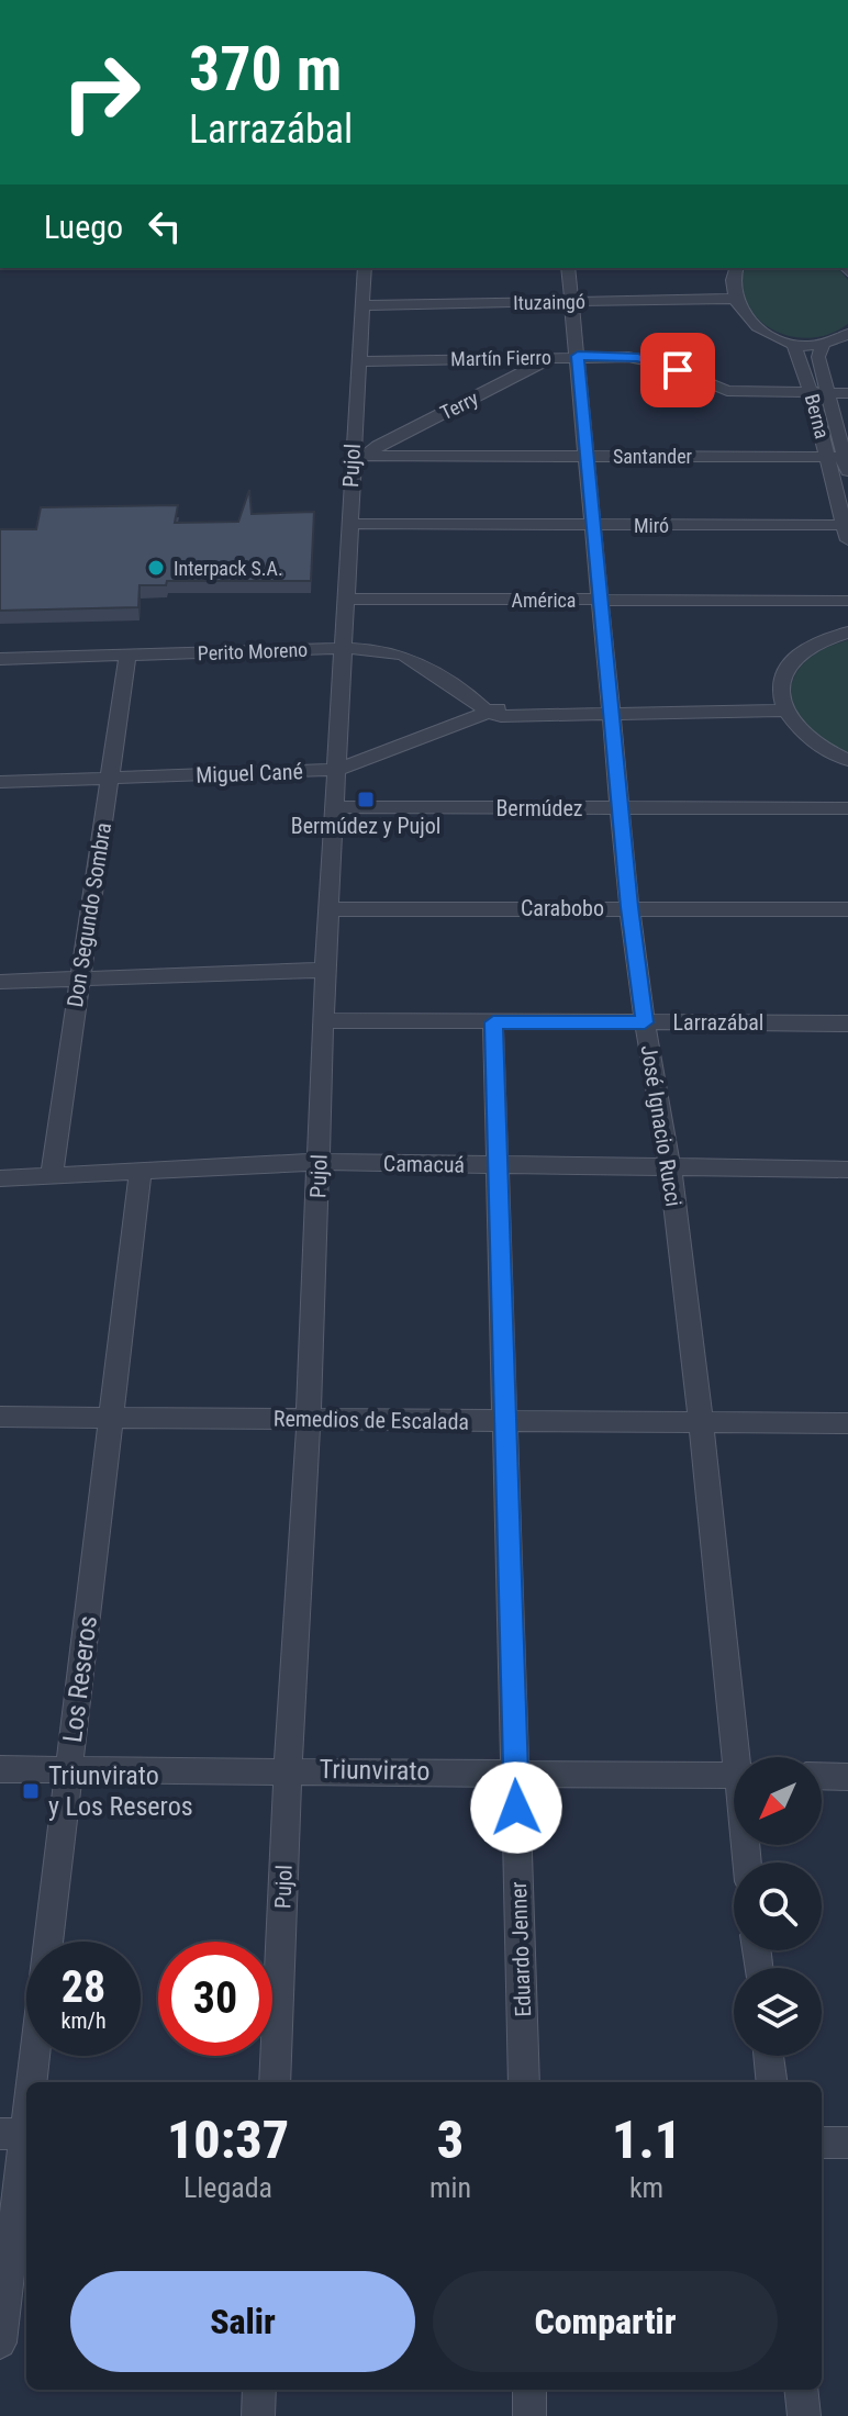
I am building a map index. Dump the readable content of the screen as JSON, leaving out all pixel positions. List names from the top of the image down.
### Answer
{
  "streets": {
    "street": [
      "Ituzaingó",
      "Martín Fierro",
      "Terry",
      "Berna",
      "Santander",
      "Pujol",
      "Miró",
      "América",
      "Perito Moreno",
      "Miguel Cané",
      "Bermúdez",
      "Carabobo",
      "Don Segundo Sombra",
      "Larrazábal",
      "José Ignacio Rucci",
      "Camacuá",
      "Remedios de Escalada",
      "Los Reseros",
      "Triunvirato",
      "Eduardo Jenner"
    ]
  },
  "crossings": [
    ["Ituzaingó", "Pujol"],
    ["Ituzaingó", "José Ignacio Rucci"],
    ["Martín Fierro", "Terry"],
    ["Martín Fierro", "Berna"],
    ["Martín Fierro", "Pujol"],
    ["Martín Fierro", "José Ignacio Rucci"],
    ["Terry", "Santander"],
    ["Terry", "Pujol"],
    ["Berna", "Santander"],
    ["Berna", "Miró"],
    ["Santander", "Pujol"],
    ["Santander", "José Ignacio Rucci"],
    ["Pujol", "Miró"],
    ["Pujol", "América"],
    ["Pujol", "Perito Moreno"],
    ["Pujol", "Miguel Cané"],
    ["Pujol", "Bermúdez"],
    ["Pujol", "Carabobo"],
    ["Pujol", "Larrazábal"],
    ["Pujol", "Camacuá"],
    ["Pujol", "Remedios de Escalada"],
    ["Pujol", "Triunvirato"],
    ["Miró", "José Ignacio Rucci"],
    ["América", "José Ignacio Rucci"],
    ["Perito Moreno", "Miguel Cané"],
    ["Perito Moreno", "Don Segundo Sombra"],
    ["Miguel Cané", "Don Segundo Sombra"],
    ["Bermúdez", "José Ignacio Rucci"],
    ["Carabobo", "José Ignacio Rucci"],
    ["Don Segundo Sombra", "Camacuá"],
    ["Larrazábal", "José Ignacio Rucci"],
    ["Larrazábal", "Eduardo Jenner"],
    ["José Ignacio Rucci", "Camacuá"],
    ["José Ignacio Rucci", "Remedios de Escalada"],
    ["Camacuá", "Los Reseros"],
    ["Camacuá", "Eduardo Jenner"],
    ["Remedios de Escalada", "Los Reseros"],
    ["Remedios de Escalada", "Eduardo Jenner"],
    ["Los Reseros", "Triunvirato"],
    ["Triunvirato", "Eduardo Jenner"]
  ],
  "places": {
    "other": ["Interpack S.A."],
    "transit": ["Bermúdez y Pujol", "Triunvirato y Los Reseros"]
  },
  "north": "bottom left",
  "page": {
    "turn": ["370 m", "Larrazábal"],
    "then": "Luego",
    "speed": "28 km/h",
    "limit": "30",
    "eta": [
      "10:37",
      "Llegada",
      "3",
      "min",
      "1.1",
      "km"
    ],
    "buttons": ["Salir", "Compartir"]
  }
}
